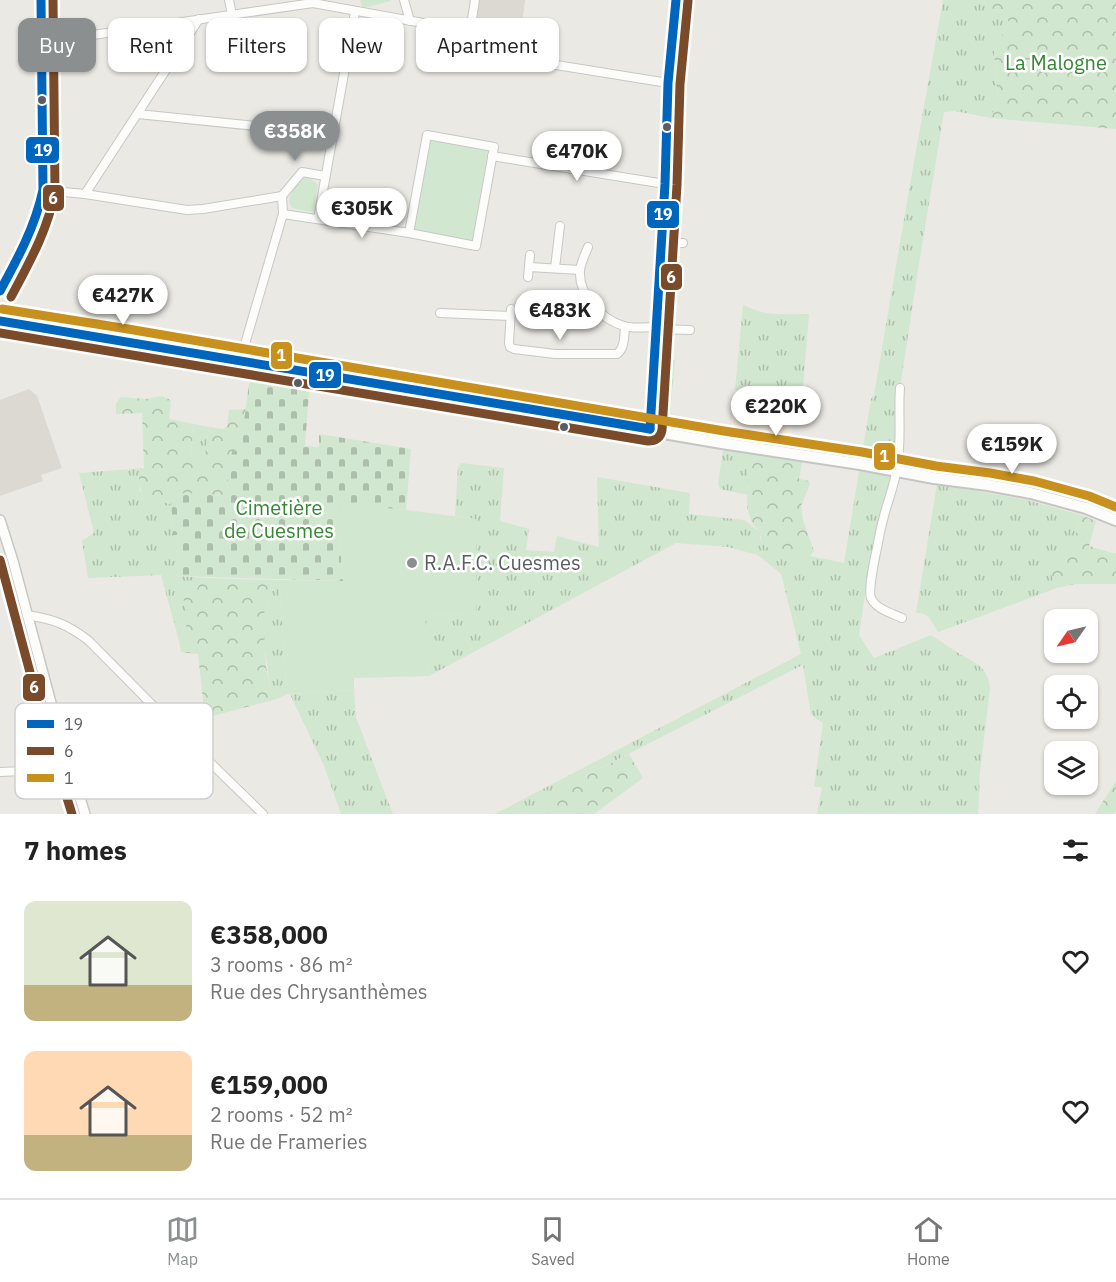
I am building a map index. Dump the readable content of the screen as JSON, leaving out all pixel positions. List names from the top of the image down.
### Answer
{
  "parks": ["La Malogne", "Cimetière de Cuesmes"],
  "places": ["R.A.F.C. Cuesmes"],
  "lines": ["transit line 19", "transit line 6", "transit line 1"],
  "legend": ["19", "6", "1"],
  "north": "bottom left",
  "page": {
    "chip": [
      "Buy",
      "Rent",
      "Filters",
      "New",
      "Apartment"
    ],
    "price": [
      "€358K",
      "€470K",
      "€305K",
      "€427K",
      "€483K",
      "€220K",
      "€159K"
    ],
    "heading": "7 homes",
    "list": [
      {
        "name": "€358,000",
        "note": "3 rooms · 86 m² · Rue des Chrysanthèmes"
      },
      {
        "name": "€159,000",
        "note": "2 rooms · 52 m² · Rue de Frameries"
      }
    ],
    "tabs": ["Map", "Saved", "Home"]
  }
}
